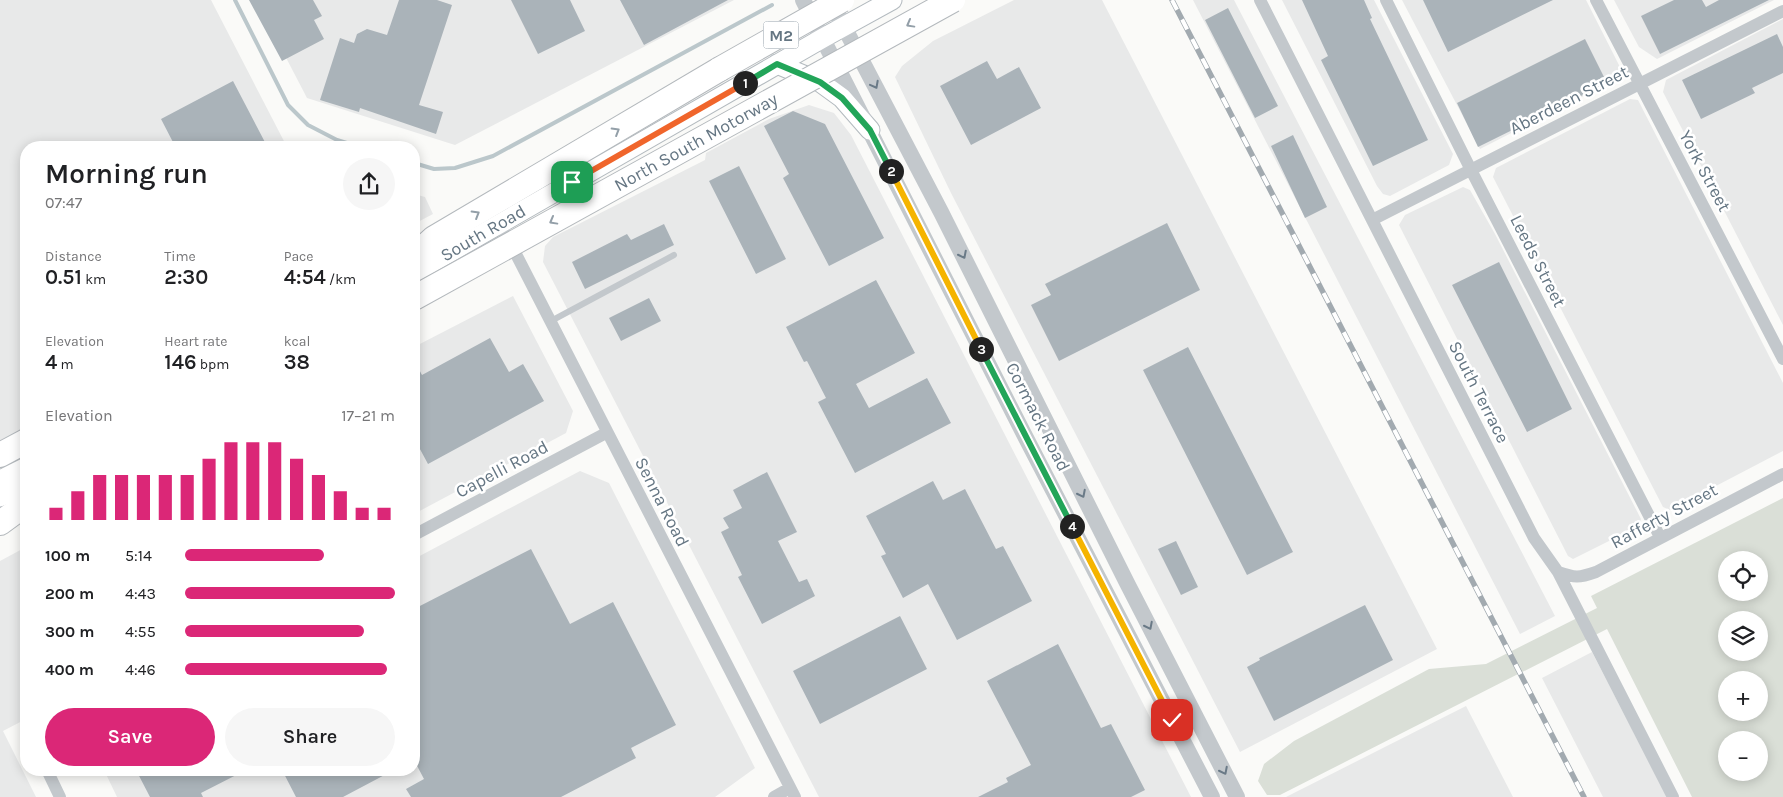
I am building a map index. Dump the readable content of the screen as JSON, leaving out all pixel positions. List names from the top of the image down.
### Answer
{
  "streets": {
    "highway": ["M2", "North South Motorway"],
    "main road": ["South Road"],
    "street": [
      "Aberdeen Street",
      "York Street",
      "Leeds Street",
      "South Terrace",
      "Cormack Road",
      "Capelli Road",
      "Senna Road",
      "Rafferty Street"
    ]
  },
  "crossings": [
    ["Aberdeen Street", "York Street"],
    ["Aberdeen Street", "Leeds Street"],
    ["Aberdeen Street", "South Terrace"],
    ["South Road", "Cormack Road"],
    ["South Road", "Senna Road"],
    ["Leeds Street", "Rafferty Street"],
    ["South Terrace", "Rafferty Street"],
    ["Capelli Road", "Senna Road"]
  ],
  "page": {
    "pins": [
      "1",
      "2",
      "3",
      "4"
    ],
    "heading": ["Morning run", "07:47"],
    "stats": [
      ["Distance", "0.51 km"],
      ["Time", "2:30"],
      ["Pace", "4:54 /km"],
      ["Elevation", "4 m"],
      ["Heart rate", "146 bpm"],
      ["kcal", "38"]
    ],
    "chart": ["Elevation", "17–21 m"],
    "list": [
      {
        "name": "100 m",
        "note": "5:14"
      },
      {
        "name": "200 m",
        "note": "4:43"
      },
      {
        "name": "300 m",
        "note": "4:55"
      },
      {
        "name": "400 m",
        "note": "4:46"
      }
    ],
    "map_buttons": ["+", "−"],
    "buttons": ["Save", "Share"]
  }
}
